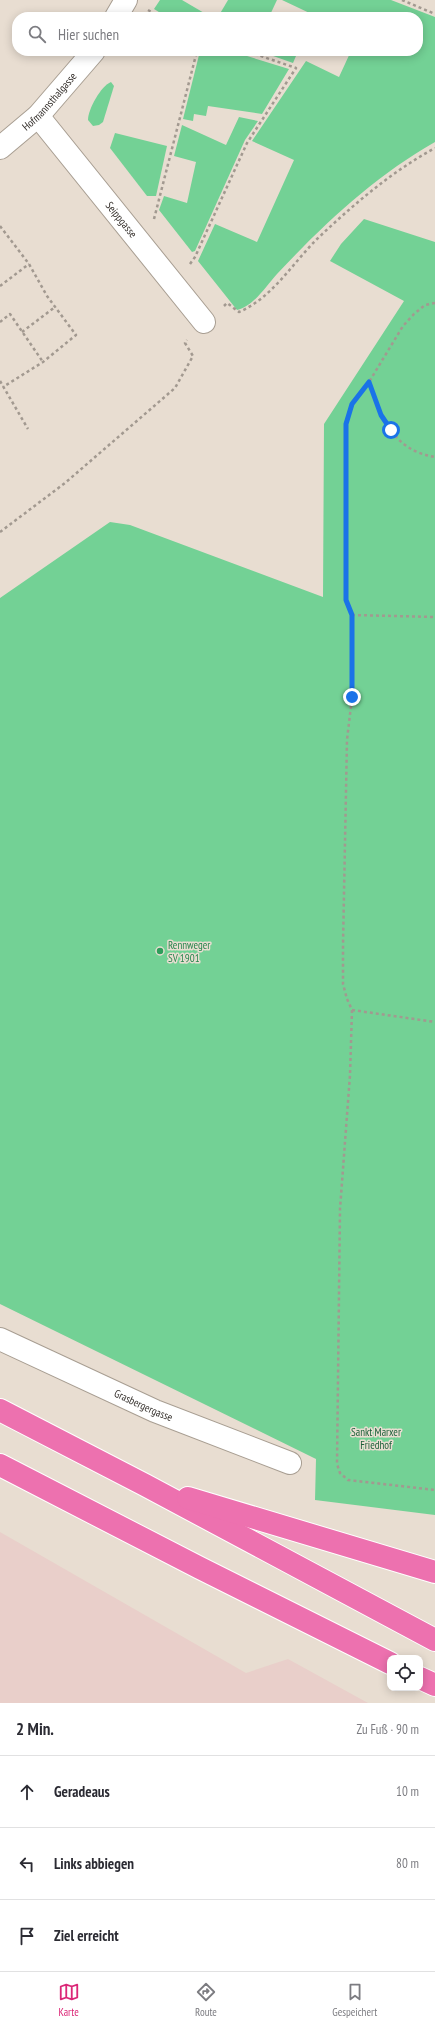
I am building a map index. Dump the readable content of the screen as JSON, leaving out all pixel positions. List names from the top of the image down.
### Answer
{
  "streets": {
    "street": ["Hofmannsthalgasse", "Seippgasse", "Grasbergergasse"]
  },
  "crossings": [
    ["Hofmannsthalgasse", "Seippgasse"]
  ],
  "parks": ["Sankt Marxer Friedhof"],
  "places": ["Rennweger SV 1901"],
  "page": {
    "search": "Hier suchen",
    "heading": ["2 Min.", "Zu Fuß · 90 m"],
    "list": [
      ["Geradeaus", "10 m"],
      ["Links abbiegen", "80 m"],
      "Ziel erreicht"
    ],
    "nav": ["Karte", "Route", "Gespeichert"]
  }
}
